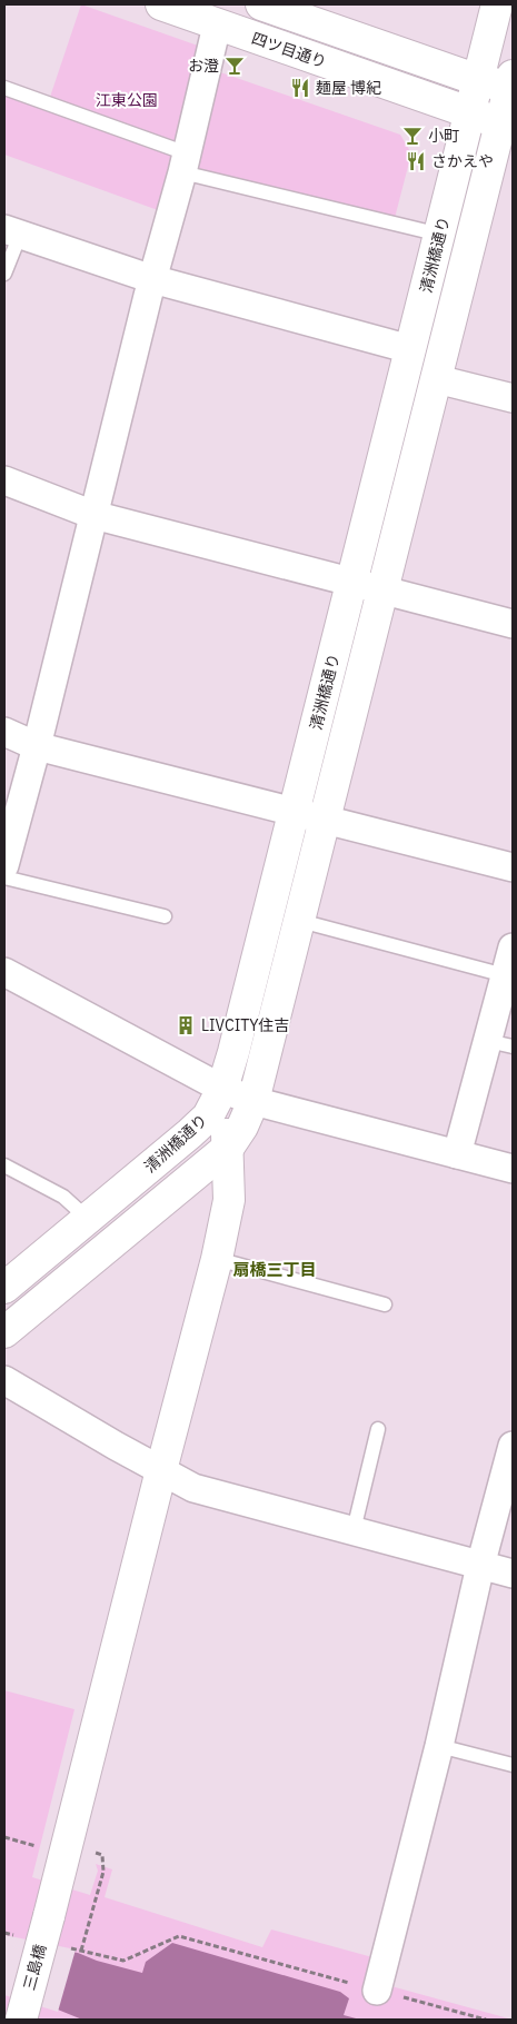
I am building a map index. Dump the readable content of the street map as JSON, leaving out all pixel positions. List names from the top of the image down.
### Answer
{
  "streets": {
    "main road": ["四ツ目通り", "清洲橋通り", "三島橋"]
  },
  "crossings": [
    ["四ツ目通り", "清洲橋通り"],
    ["清洲橋通り", "三島橋"]
  ],
  "districts": ["扇橋三丁目"],
  "parks": ["江東公園"],
  "places": {
    "bar": ["お澄", "小町"],
    "restaurant": ["麺屋 博紀", "さかえや"],
    "building": ["LIVCITY住吉"]
  }
}
